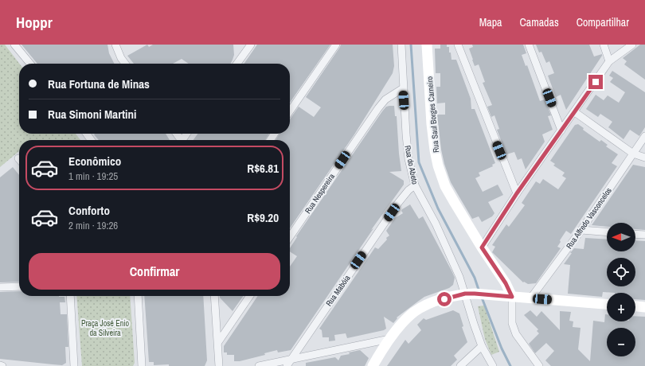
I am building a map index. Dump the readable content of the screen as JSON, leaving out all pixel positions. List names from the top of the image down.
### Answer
{
  "streets": {
    "street": [
      "Rua Saul Borges Carneiro",
      "Rua do Abeto",
      "Rua Nespereira",
      "Rua Alfredo Vasconcelos",
      "Rua Mabóia"
    ]
  },
  "crossings": [
    ["Rua do Abeto", "Rua Nespereira"],
    ["Rua do Abeto", "Rua Mabóia"]
  ],
  "parks": ["Praça José Enio da Silveira"],
  "north": "left",
  "page": {
    "header": "Hoppr",
    "nav": ["Mapa", "Camadas", "Compartilhar"],
    "banner": ["Rua Fortuna de Minas", "Rua Simoni Martini"],
    "list": [
      {
        "name": "Econômico",
        "note": "1 min · 19:25",
        "value": "R$6.81"
      },
      {
        "name": "Conforto",
        "note": "2 min · 19:26",
        "value": "R$9.20"
      }
    ],
    "map_buttons": ["+", "−"],
    "buttons": "Confirmar"
  }
}
